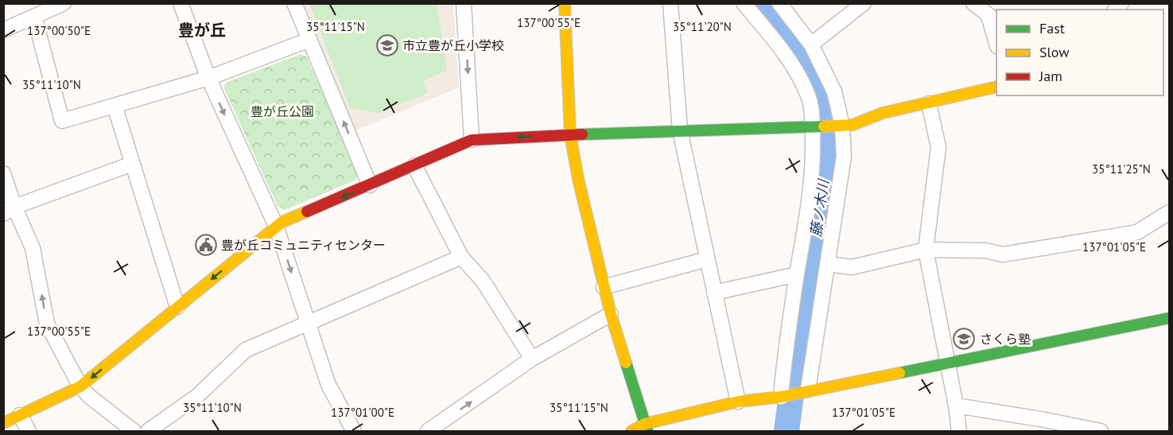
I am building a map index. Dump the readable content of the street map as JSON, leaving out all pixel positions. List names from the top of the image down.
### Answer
{
  "districts": ["豊が丘"],
  "water": ["藤ノ木川"],
  "parks": ["豊が丘公園"],
  "places": {
    "school or university": ["市立豊が丘小学校", "さくら塾"],
    "public building": ["豊が丘コミュニティセンター"]
  },
  "legend": ["Fast", "Slow", "Jam"],
  "coordinates": [
    "137°00'55\"E",
    "35°11'15\"N",
    "35°11'20\"N",
    "137°00'50\"E",
    "35°11'10\"N",
    "35°11'25\"N",
    "137°01'05\"E",
    "137°01'00\"E"
  ]
}
